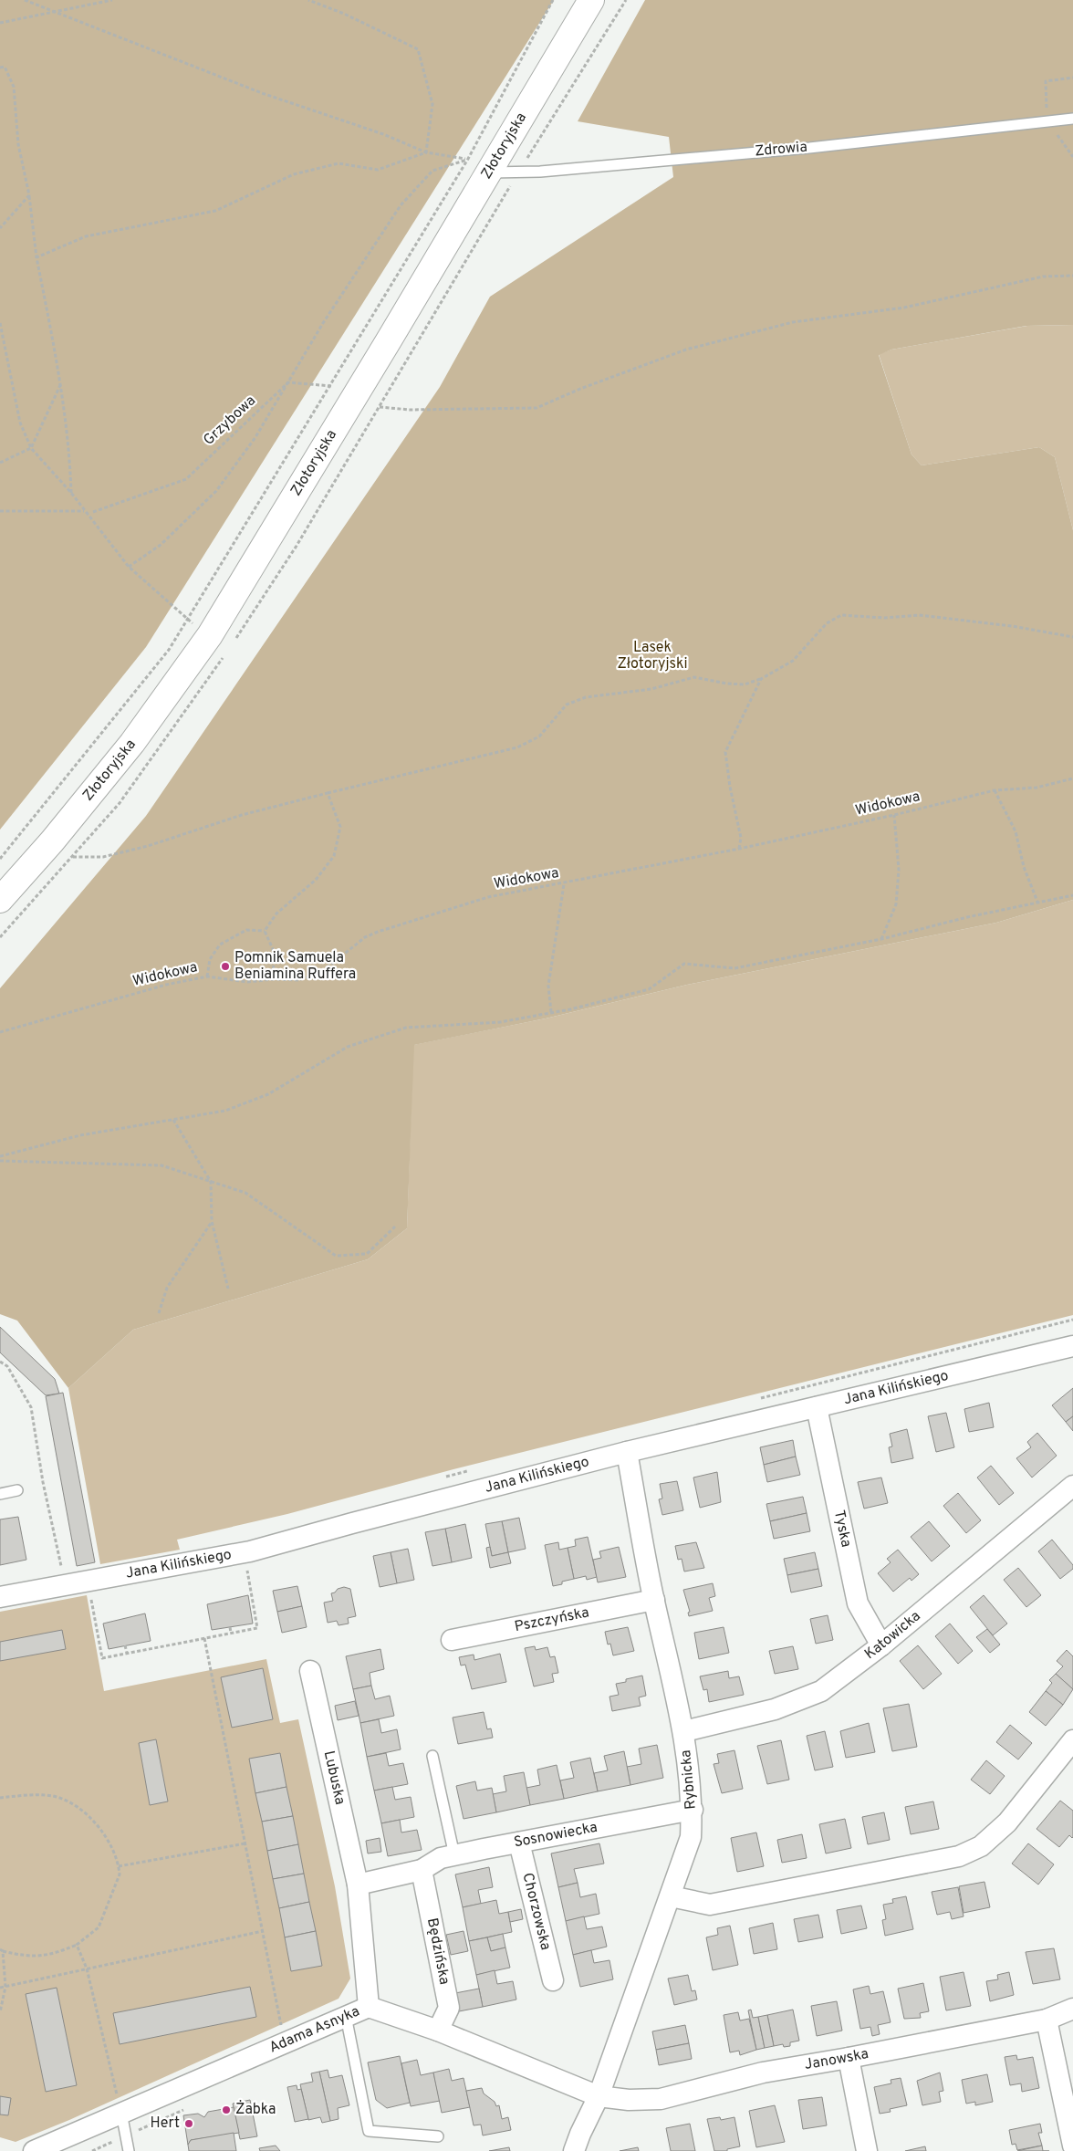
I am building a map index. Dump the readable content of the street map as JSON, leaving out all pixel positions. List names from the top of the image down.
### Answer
{
  "streets": {
    "street": [
      "Złotoryjska",
      "Jana Kilińskiego",
      "Tyska",
      "Pszczyńska",
      "Katowicka",
      "Lubuska",
      "Rybnicka",
      "Sosnowiecka",
      "Chorzowska",
      "Będzińska",
      "Adama Asnyka",
      "Janowska"
    ],
    "lane": ["Zdrowia"],
    "path": ["Grzybowa", "Widokowa"]
  },
  "crossings": [
    ["Złotoryjska", "Zdrowia"],
    ["Jana Kilińskiego", "Tyska"],
    ["Jana Kilińskiego", "Rybnicka"],
    ["Tyska", "Katowicka"],
    ["Pszczyńska", "Rybnicka"],
    ["Katowicka", "Rybnicka"],
    ["Lubuska", "Adama Asnyka"],
    ["Rybnicka", "Sosnowiecka"],
    ["Rybnicka", "Adama Asnyka"],
    ["Rybnicka", "Janowska"],
    ["Sosnowiecka", "Chorzowska"],
    ["Sosnowiecka", "Będzińska"],
    ["Będzińska", "Adama Asnyka"],
    ["Adama Asnyka", "Janowska"]
  ],
  "parks": ["Lasek Złotoryjski"],
  "places": ["Pomnik Samuela Beniamina Ruffera", "Żabka", "Hert"]
}
